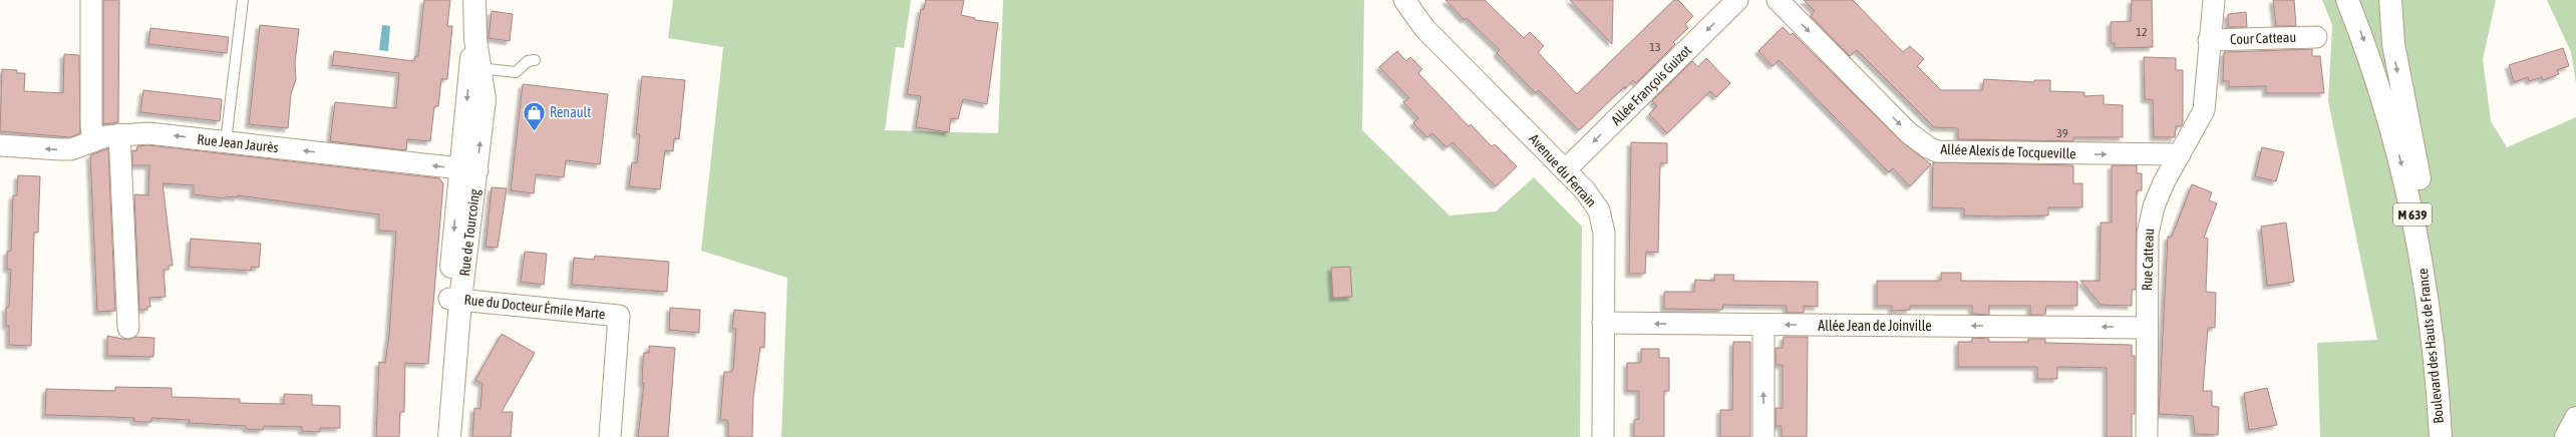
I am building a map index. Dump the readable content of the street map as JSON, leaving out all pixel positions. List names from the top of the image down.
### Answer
{
  "streets": {
    "main road": ["M 639", "Rue de Tourcoing", "Boulevard des Hauts de France"],
    "street": [
      "Cour Catteau",
      "Allée François Guizot",
      "Rue Jean Jaurès",
      "Allée Alexis de Tocqueville",
      "Avenue du Ferrain",
      "Rue Catteau",
      "Rue du Docteur Émile Marte",
      "Allée Jean de Joinville"
    ]
  },
  "crossings": [
    ["Cour Catteau", "Rue Catteau"],
    ["Allée François Guizot", "Avenue du Ferrain"],
    ["Rue Jean Jaurès", "Rue de Tourcoing"],
    ["Allée Alexis de Tocqueville", "Rue Catteau"],
    ["Avenue du Ferrain", "Allée Jean de Joinville"],
    ["Rue de Tourcoing", "Rue du Docteur Émile Marte"],
    ["Rue Catteau", "Allée Jean de Joinville"]
  ],
  "one_way": [
    "Allée François Guizot",
    "Rue Jean Jaurès",
    "Allée Alexis de Tocqueville",
    "Allée Jean de Joinville",
    "Boulevard des Hauts de France"
  ],
  "places": {
    "shop": ["Renault"]
  },
  "house_numbers": ["12", "13", "39"]
}
